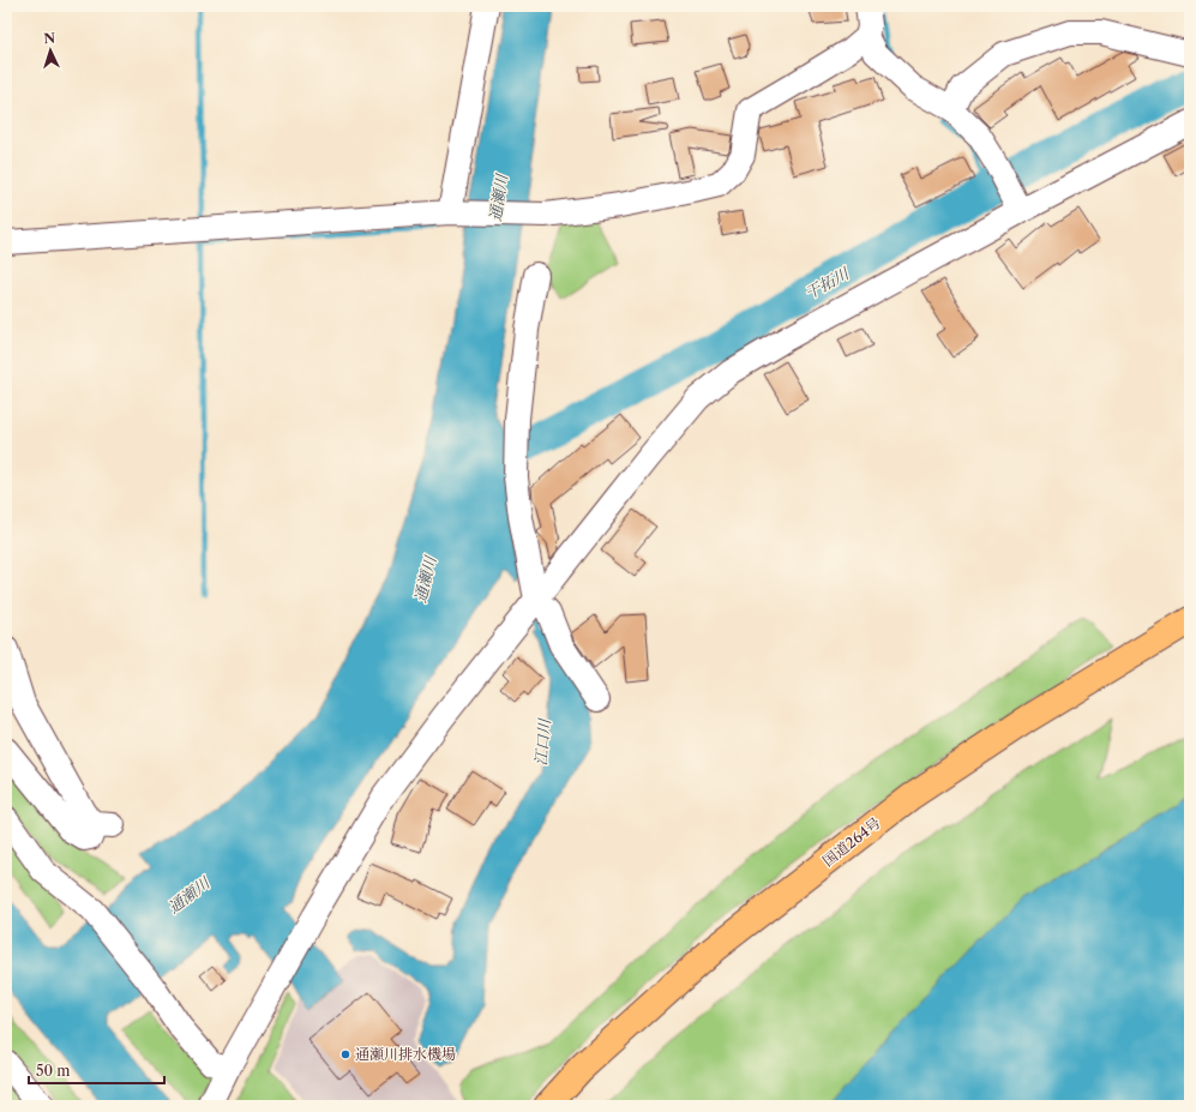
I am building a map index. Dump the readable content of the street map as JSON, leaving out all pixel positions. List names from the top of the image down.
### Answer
{
  "streets": {
    "highway": ["国道264号"]
  },
  "water": ["通瀬川", "干拓川", "江口川"],
  "places": ["通瀬川排水機場"],
  "scale_bar": "50 m",
  "north": "top"
}
